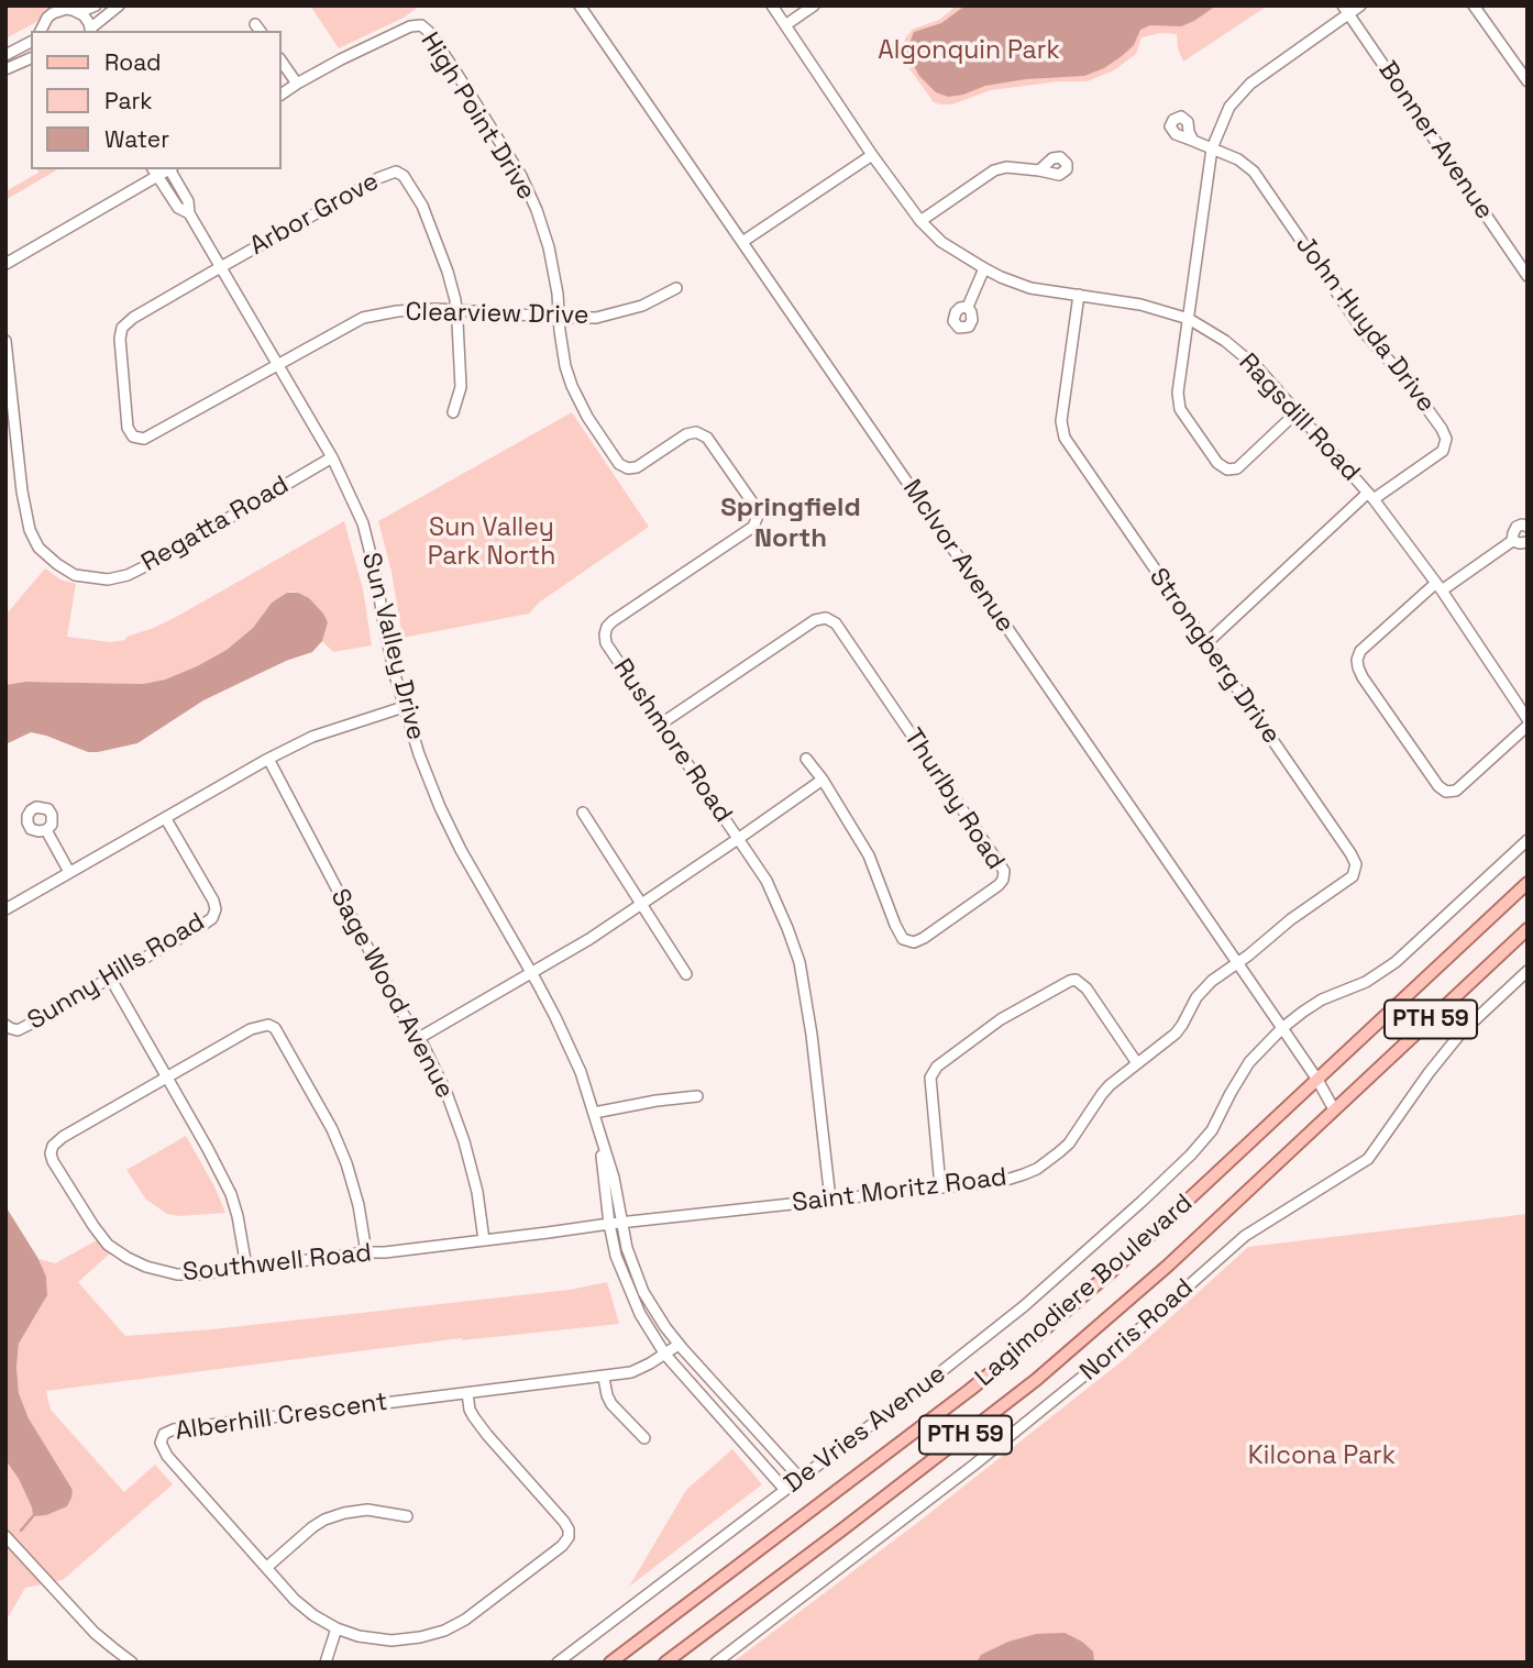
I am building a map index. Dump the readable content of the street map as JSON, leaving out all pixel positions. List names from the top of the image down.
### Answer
{
  "streets": {
    "main road": ["PTH 59", "Lagimodiere Boulevard"],
    "street": [
      "High Point Drive",
      "Bonner Avenue",
      "Arbor Grove",
      "Clearview Drive",
      "John Huyda Drive",
      "Ragsdill Road",
      "Regatta Road",
      "McIvor Avenue",
      "Sun Valley Drive",
      "Strongberg Drive",
      "Rushmore Road",
      "Thurlby Road",
      "Sunny Hills Road",
      "Sage Wood Avenue",
      "Saint Moritz Road",
      "Southwell Road",
      "Norris Road",
      "Alberhill Crescent",
      "De Vries Avenue"
    ]
  },
  "crossings": [
    ["High Point Drive", "Clearview Drive"],
    ["High Point Drive", "Rushmore Road"],
    ["Arbor Grove", "Clearview Drive"],
    ["Arbor Grove", "Sun Valley Drive"],
    ["Clearview Drive", "Sun Valley Drive"],
    ["Clearview Drive", "Rushmore Road"],
    ["John Huyda Drive", "Ragsdill Road"],
    ["Ragsdill Road", "Strongberg Drive"],
    ["Regatta Road", "Sun Valley Drive"],
    ["McIvor Avenue", "Strongberg Drive"],
    ["McIvor Avenue", "Saint Moritz Road"],
    ["McIvor Avenue", "Lagimodiere Boulevard"],
    ["McIvor Avenue", "De Vries Avenue"],
    ["Sun Valley Drive", "Saint Moritz Road"],
    ["Sun Valley Drive", "Southwell Road"],
    ["Sun Valley Drive", "Alberhill Crescent"],
    ["Sun Valley Drive", "De Vries Avenue"],
    ["Strongberg Drive", "Saint Moritz Road"],
    ["Rushmore Road", "Thurlby Road"],
    ["Rushmore Road", "Saint Moritz Road"],
    ["Sage Wood Avenue", "Southwell Road"],
    ["Saint Moritz Road", "Southwell Road"]
  ],
  "districts": ["Springfield North"],
  "parks": ["Algonquin Park", "Sun Valley Park North", "Kilcona Park"],
  "legend": ["Road", "Park", "Water"]
}
